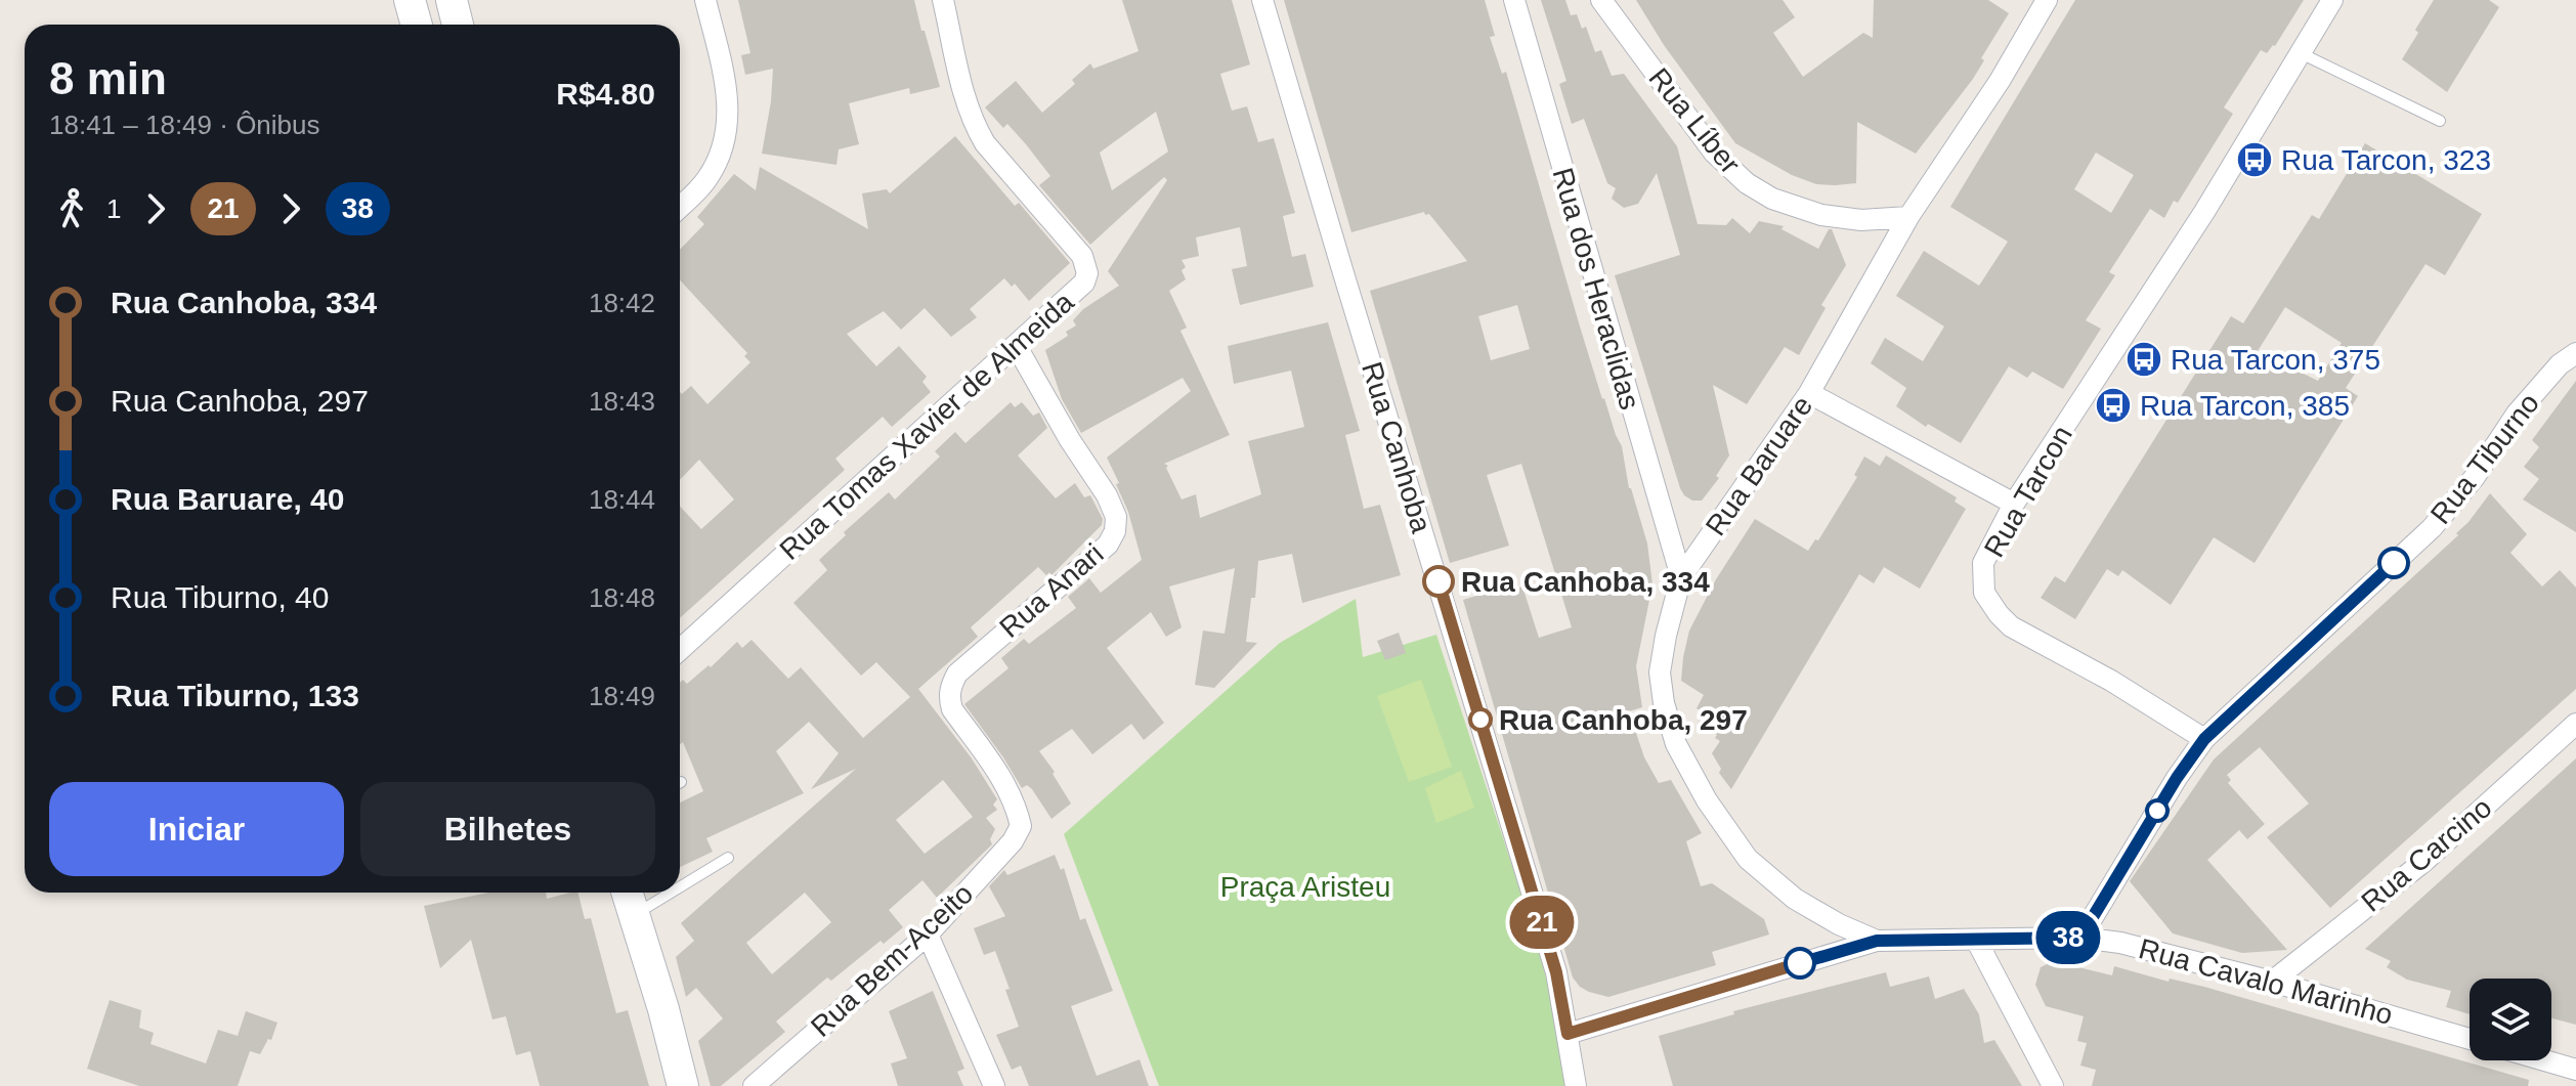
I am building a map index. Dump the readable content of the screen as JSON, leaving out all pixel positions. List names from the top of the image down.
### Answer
{
  "streets": {
    "street": [
      "Rua Líber",
      "Rua dos Heraclidas",
      "Rua Tomas Xavier de Almeida",
      "Rua Canhoba",
      "Rua Tiburno",
      "Rua Baruare",
      "Rua Tarcon",
      "Rua Anari",
      "Rua Carcino",
      "Rua Bem-Aceito",
      "Rua Cavalo Marinho"
    ]
  },
  "crossings": [
    ["Rua Líber", "Rua Baruare"],
    ["Rua dos Heraclidas", "Rua Baruare"],
    ["Rua Tomas Xavier de Almeida", "Rua Anari"],
    ["Rua Canhoba", "Rua Cavalo Marinho"],
    ["Rua Tiburno", "Rua Tarcon"],
    ["Rua Tiburno", "Rua Cavalo Marinho"],
    ["Rua Baruare", "Rua Cavalo Marinho"],
    ["Rua Anari", "Rua Bem-Aceito"],
    ["Rua Carcino", "Rua Cavalo Marinho"]
  ],
  "parks": ["Praça Aristeu"],
  "places": {
    "bus stop": ["Rua Tarcon, 323", "Rua Tarcon, 375", "Rua Tarcon, 385"],
    "other": ["Rua Canhoba, 334", "Rua Canhoba, 297"]
  },
  "lines": ["bus line 38", "bus line 21"],
  "page": {
    "on_map": ["21", "38"],
    "heading": ["8 min", "18:41 – 18:49 · Ônibus", "R$4.80"],
    "legs": ["1", "21", "38"],
    "list": [
      {
        "name": "Rua Canhoba, 334",
        "value": "18:42"
      },
      {
        "name": "Rua Canhoba, 297",
        "value": "18:43"
      },
      {
        "name": "Rua Baruare, 40",
        "value": "18:44"
      },
      {
        "name": "Rua Tiburno, 40",
        "value": "18:48"
      },
      {
        "name": "Rua Tiburno, 133",
        "value": "18:49"
      }
    ],
    "buttons": ["Iniciar", "Bilhetes"]
  }
}
